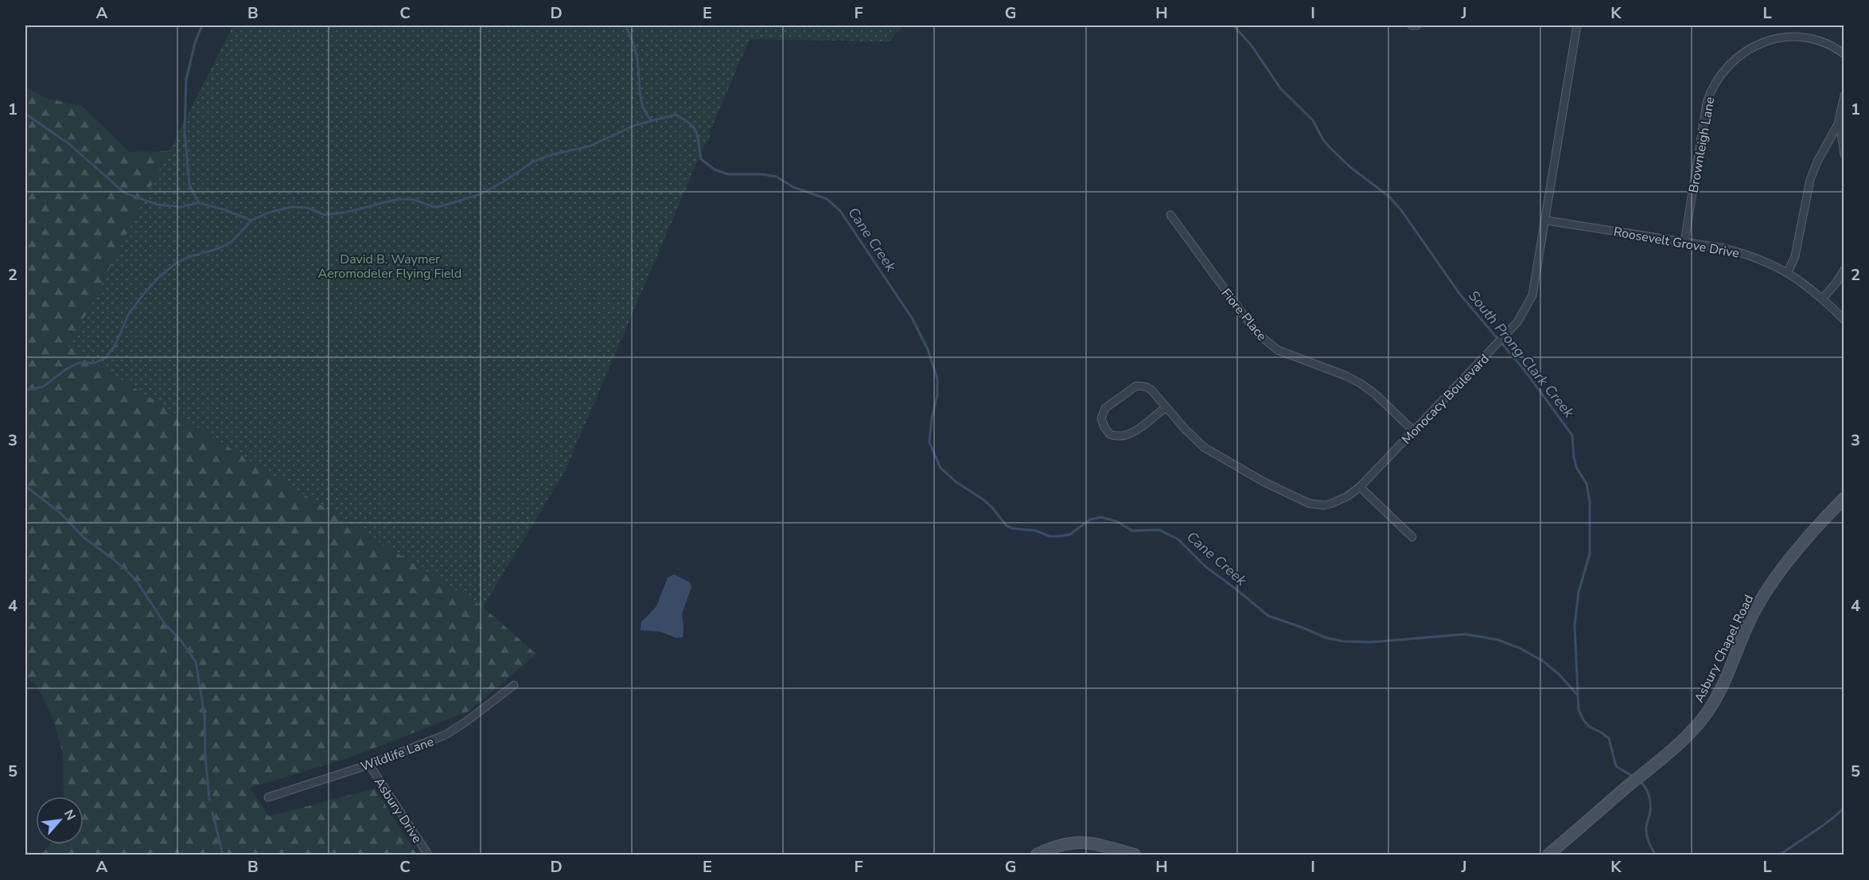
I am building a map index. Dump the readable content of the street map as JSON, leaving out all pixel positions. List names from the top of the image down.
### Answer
{
  "streets": {
    "main road": ["Asbury Chapel Road"],
    "street": [
      "Brownleigh Lane",
      "Roosevelt Grove Drive",
      "Fiore Place",
      "Monocacy Boulevard",
      "Wildlife Lane",
      "Asbury Drive"
    ]
  },
  "crossings": [
    ["Brownleigh Lane", "Roosevelt Grove Drive"],
    ["Roosevelt Grove Drive", "Monocacy Boulevard"],
    ["Fiore Place", "Monocacy Boulevard"],
    ["Wildlife Lane", "Asbury Drive"]
  ],
  "water": ["Cane Creek", "South Prong Clark Creek"],
  "parks": ["David B. Waymer Aeromodeler Flying Field"],
  "north": "top right",
  "grid": {
    "columns": [
      "A",
      "B",
      "C",
      "D",
      "E",
      "F",
      "G",
      "H",
      "I",
      "J",
      "K",
      "L"
    ],
    "rows": [
      "1",
      "2",
      "3",
      "4",
      "5"
    ]
  }
}
